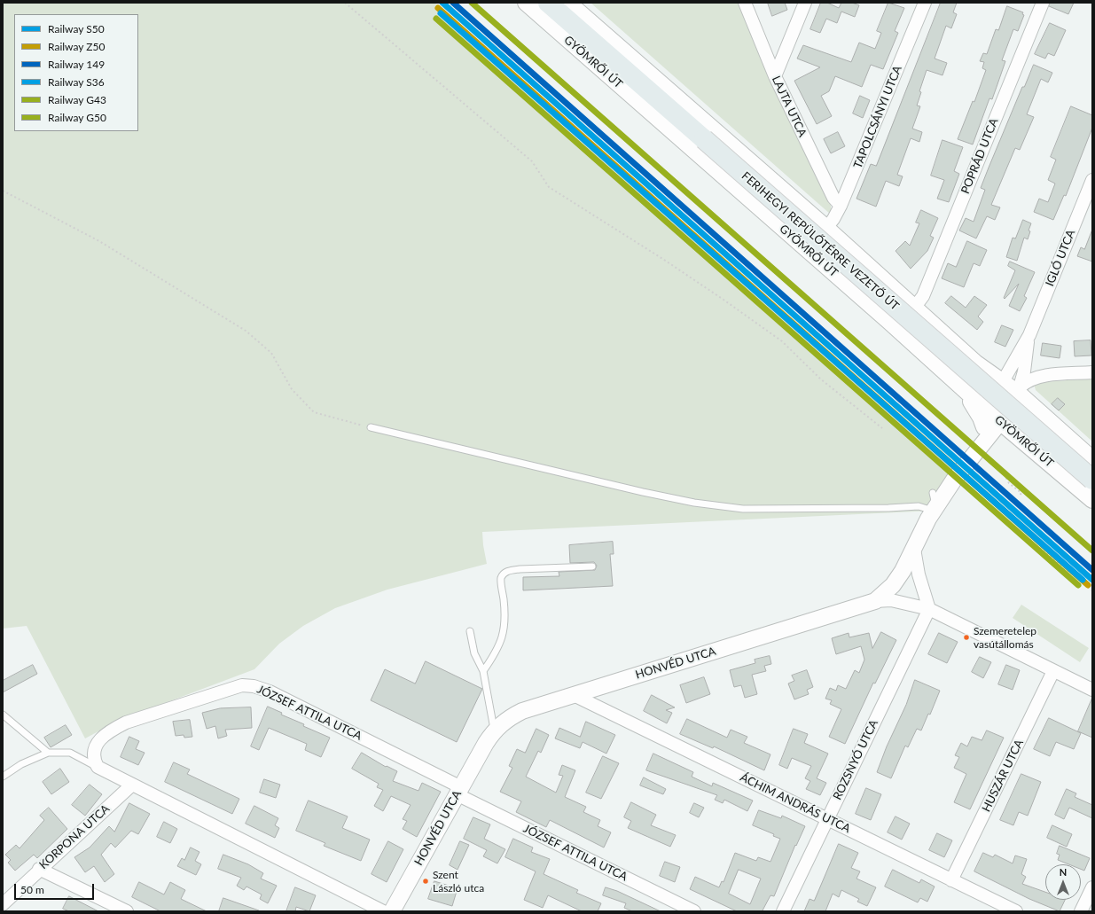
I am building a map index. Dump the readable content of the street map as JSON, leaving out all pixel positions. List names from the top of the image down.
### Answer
{
  "streets": {
    "main road": ["FERIHEGYI REPÜLŐTÉRRE VEZETŐ ÚT"],
    "street": [
      "GYÖMRŐI ÚT",
      "LAJTA UTCA",
      "TAPOLCSÁNYI UTCA",
      "POPRÁD UTCA",
      "IGLÓ UTCA",
      "HONVÉD UTCA",
      "JÓZSEF ATTILA UTCA",
      "ROZSNYÓ UTCA",
      "HUSZÁR UTCA",
      "ÁCHIM ANDRÁS UTCA",
      "KORPONA UTCA"
    ]
  },
  "crossings": [
    ["GYÖMRŐI ÚT", "HONVÉD UTCA"],
    ["LAJTA UTCA", "TAPOLCSÁNYI UTCA"],
    ["IGLÓ UTCA", "HONVÉD UTCA"],
    ["HONVÉD UTCA", "JÓZSEF ATTILA UTCA"],
    ["HONVÉD UTCA", "ÁCHIM ANDRÁS UTCA"],
    ["ROZSNYÓ UTCA", "ÁCHIM ANDRÁS UTCA"],
    ["HUSZÁR UTCA", "ÁCHIM ANDRÁS UTCA"]
  ],
  "places": ["Szemeretelep vasútállomás", "Szent László utca"],
  "lines": [
    "rail line S50",
    "rail line 149",
    "rail line G43",
    "rail line Z50",
    "rail line S36",
    "rail line G50"
  ],
  "legend": [
    "Railway S50",
    "Railway Z50",
    "Railway 149",
    "Railway S36",
    "Railway G43",
    "Railway G50"
  ],
  "scale_bar": "50 m",
  "north": "top"
}
